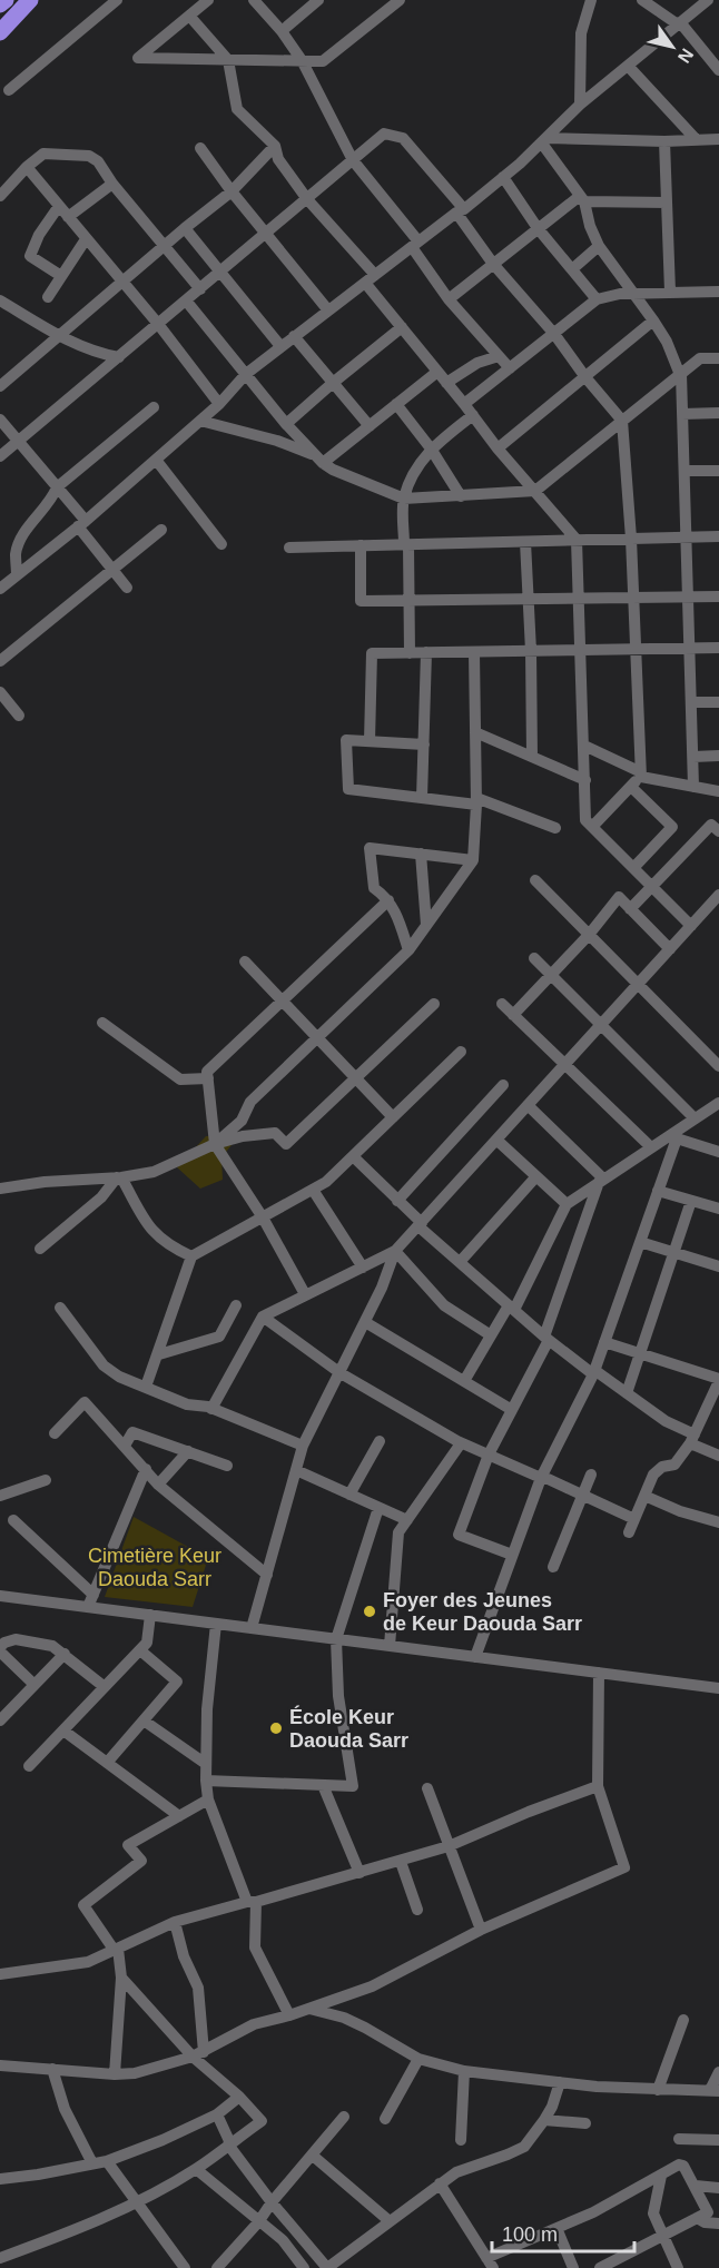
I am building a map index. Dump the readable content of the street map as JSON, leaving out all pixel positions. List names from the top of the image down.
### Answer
{
  "parks": ["Cimetière Keur Daouda Sarr"],
  "places": ["Foyer des Jeunes de Keur Daouda Sarr", "École Keur Daouda Sarr"],
  "scale_bar": "100 m",
  "north": "bottom right"
}
